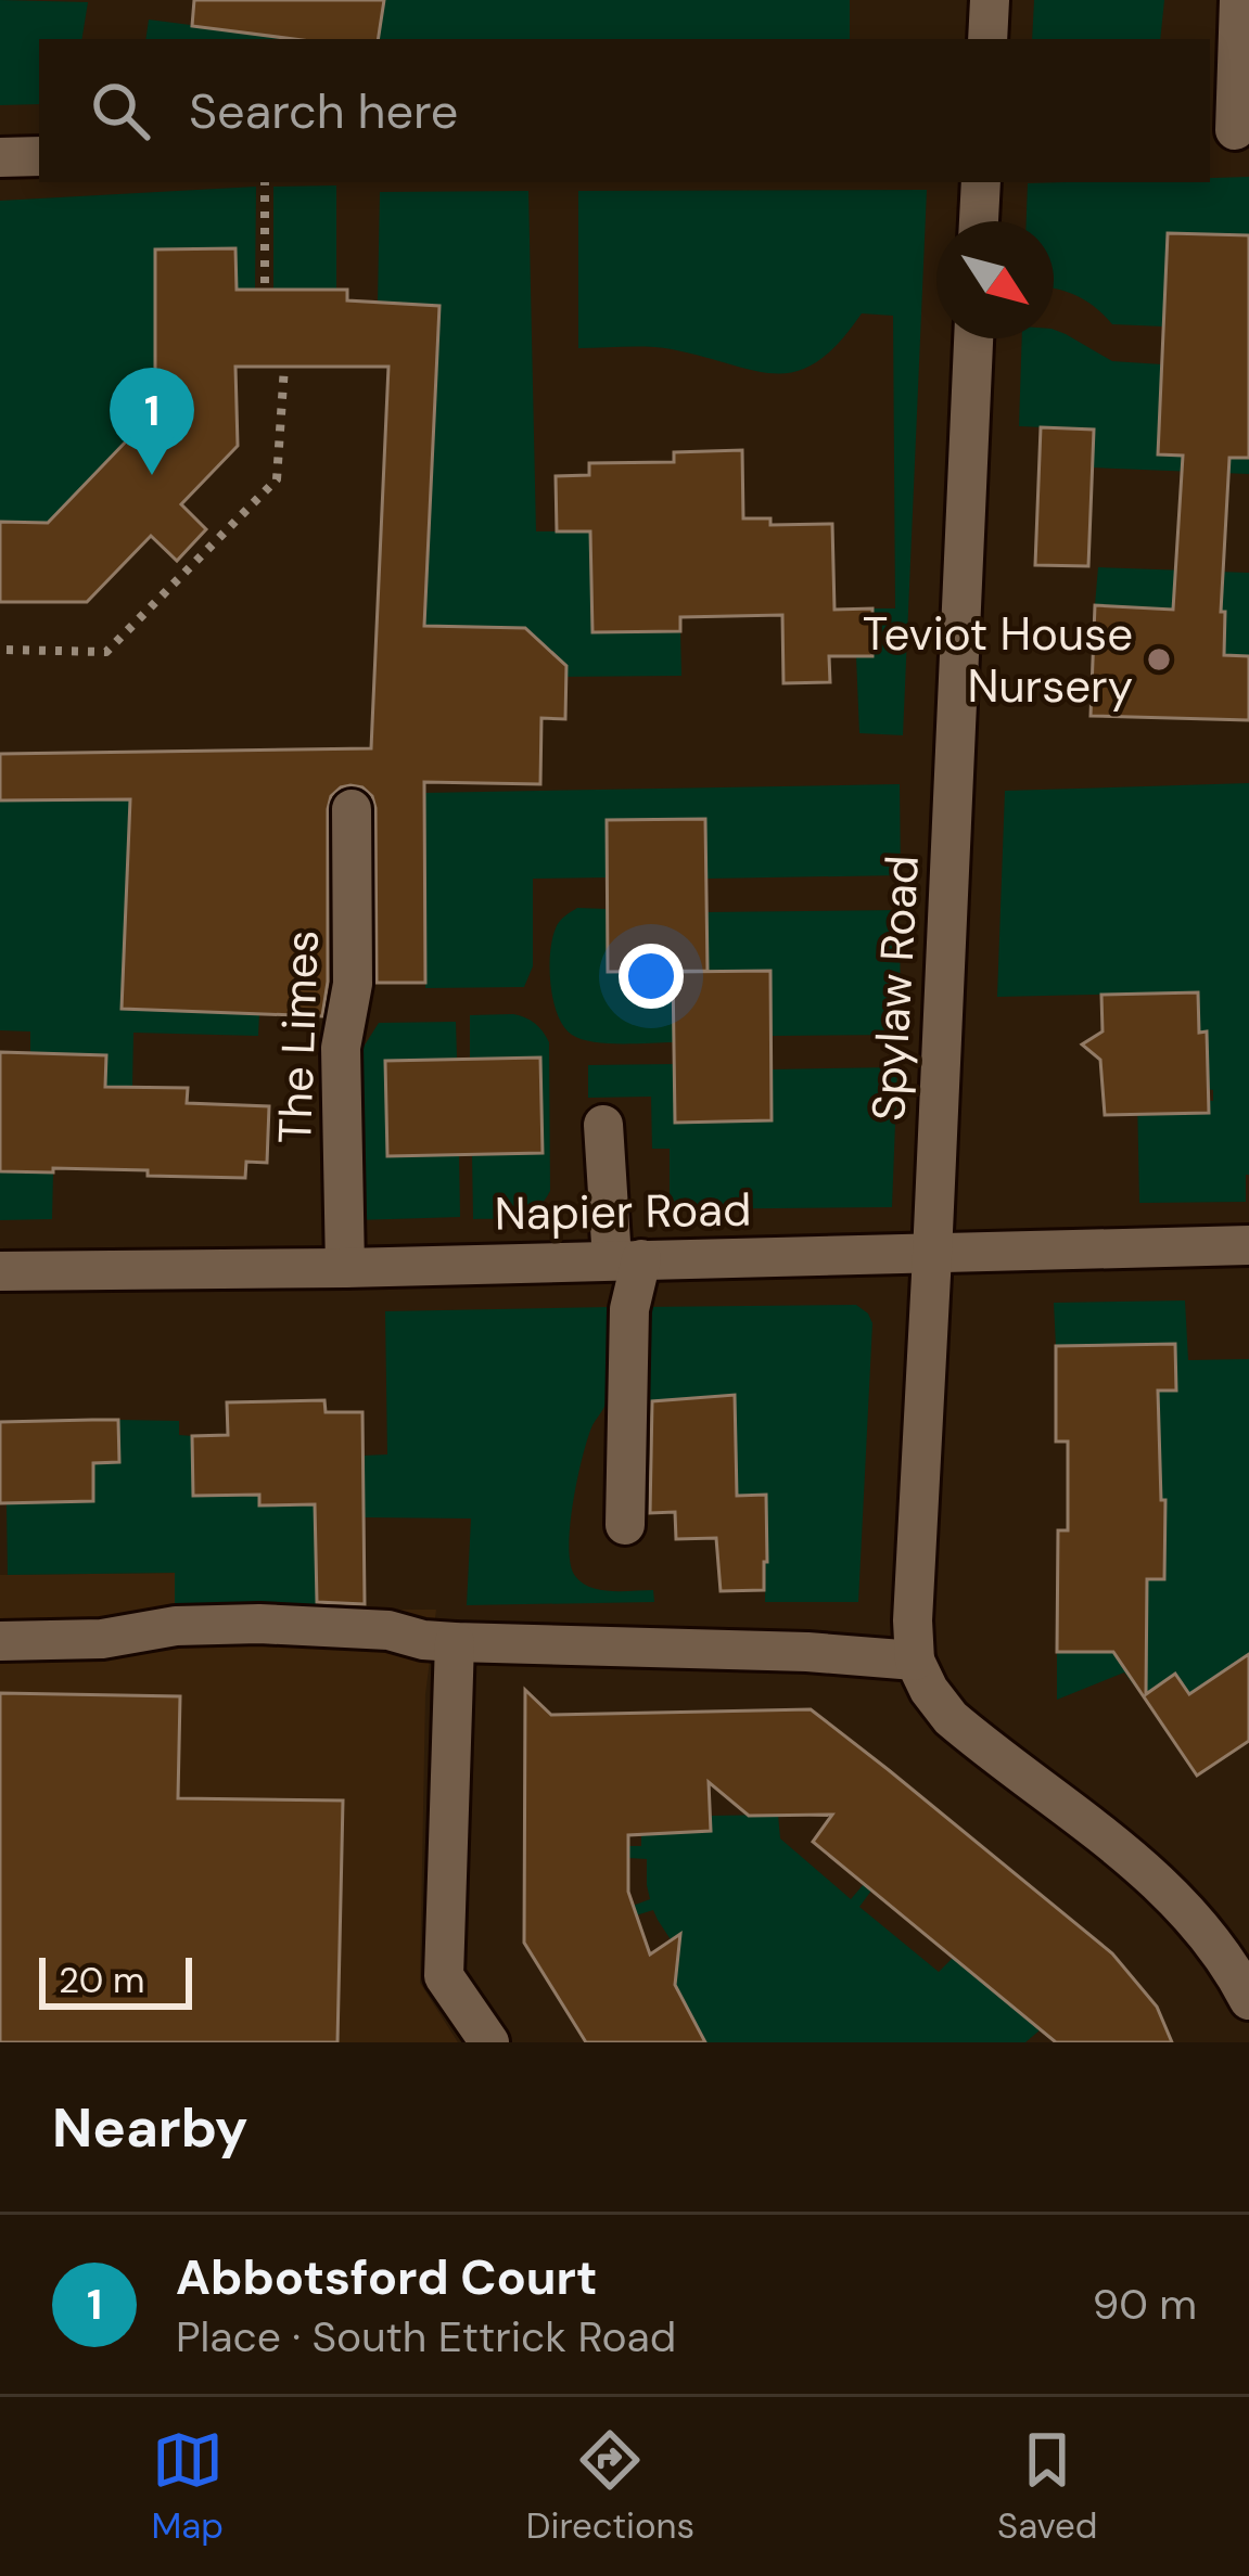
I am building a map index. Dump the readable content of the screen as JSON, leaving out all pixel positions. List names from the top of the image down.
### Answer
{
  "streets": {
    "street": ["Spylaw Road", "The Limes", "Napier Road"]
  },
  "crossings": [
    ["Spylaw Road", "Napier Road"],
    ["The Limes", "Napier Road"]
  ],
  "places": ["Teviot House Nursery"],
  "scale_bar": "20 m",
  "north": "bottom right",
  "page": {
    "search": "Search here",
    "pins": "1",
    "scale": "20 m",
    "heading": "Nearby",
    "list": [
      {
        "mark": "1",
        "name": "Abbotsford Court",
        "note": "Place · South Ettrick Road",
        "value": "90 m"
      }
    ],
    "nav": ["Map", "Directions", "Saved"]
  }
}
